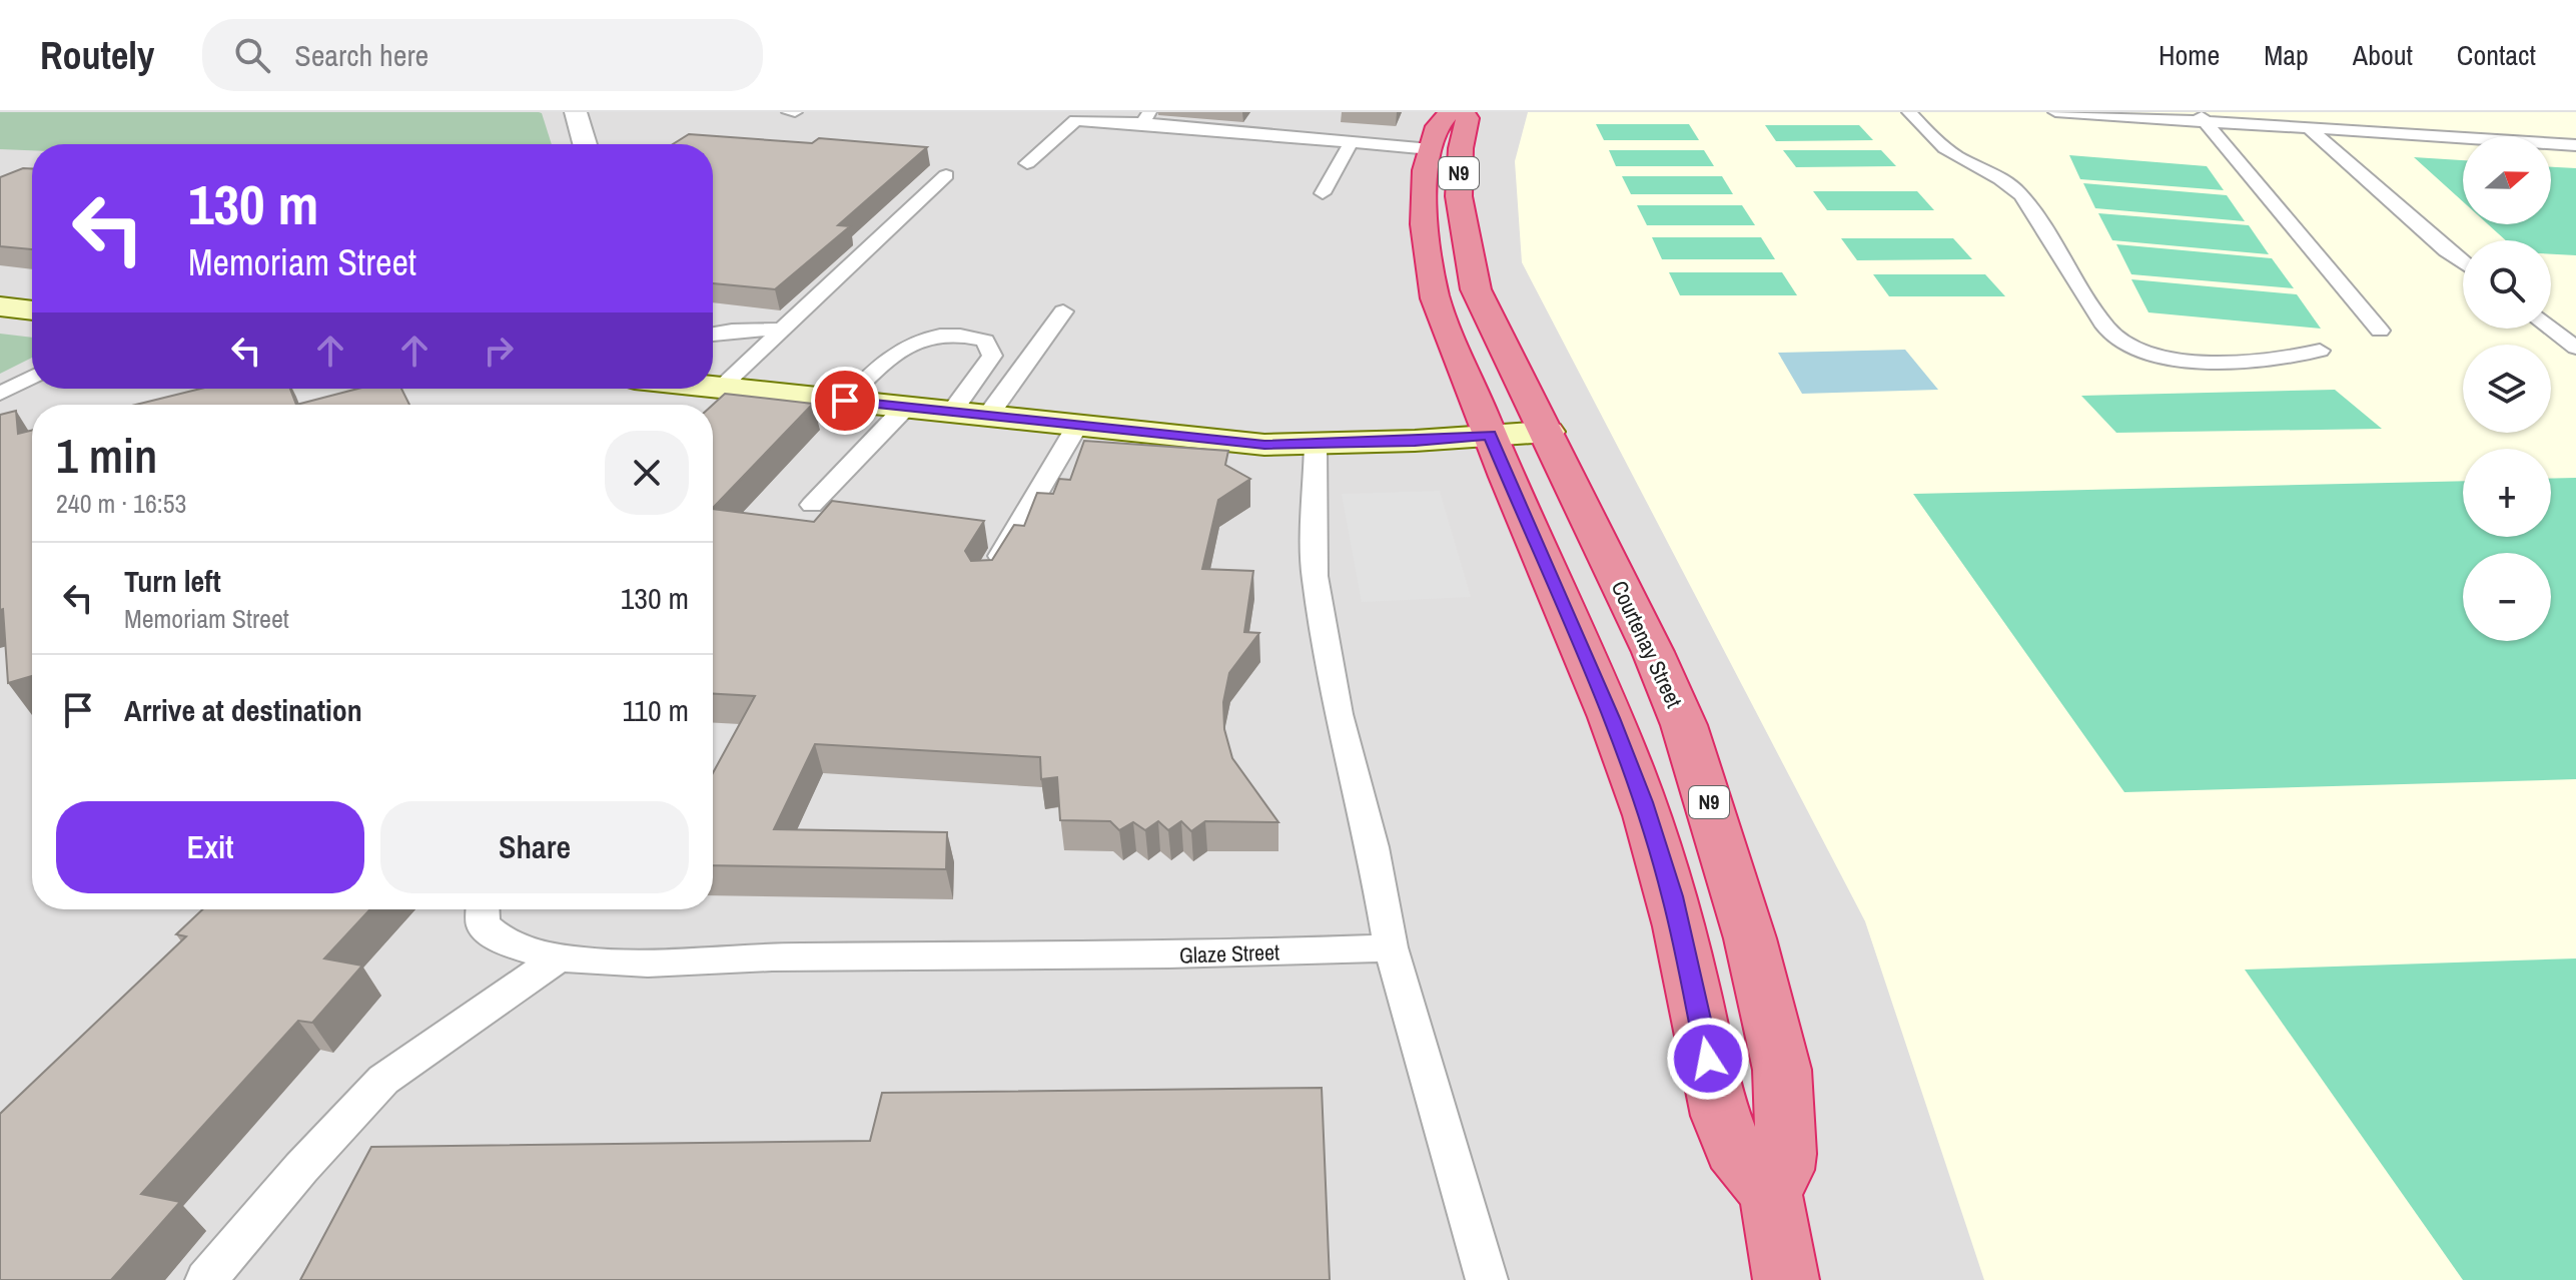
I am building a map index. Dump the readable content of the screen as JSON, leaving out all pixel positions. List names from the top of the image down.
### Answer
{
  "streets": {
    "highway": ["N9", "Courtenay Street"],
    "lane": ["Glaze Street"]
  },
  "crossings": [
    ["N9", "Courtenay Street"]
  ],
  "north": "right",
  "page": {
    "header": "Routely",
    "search": "Search here",
    "nav": [
      "Home",
      "Map",
      "About",
      "Contact"
    ],
    "map_buttons": ["+", "−"],
    "turn": ["130 m", "Memoriam Street"],
    "heading": ["1 min", "240 m · 16:53"],
    "list": [
      {
        "name": "Turn left",
        "note": "Memoriam Street",
        "value": "130 m"
      },
      {
        "name": "Arrive at destination",
        "value": "110 m"
      }
    ],
    "buttons": ["Exit", "Share"]
  }
}
